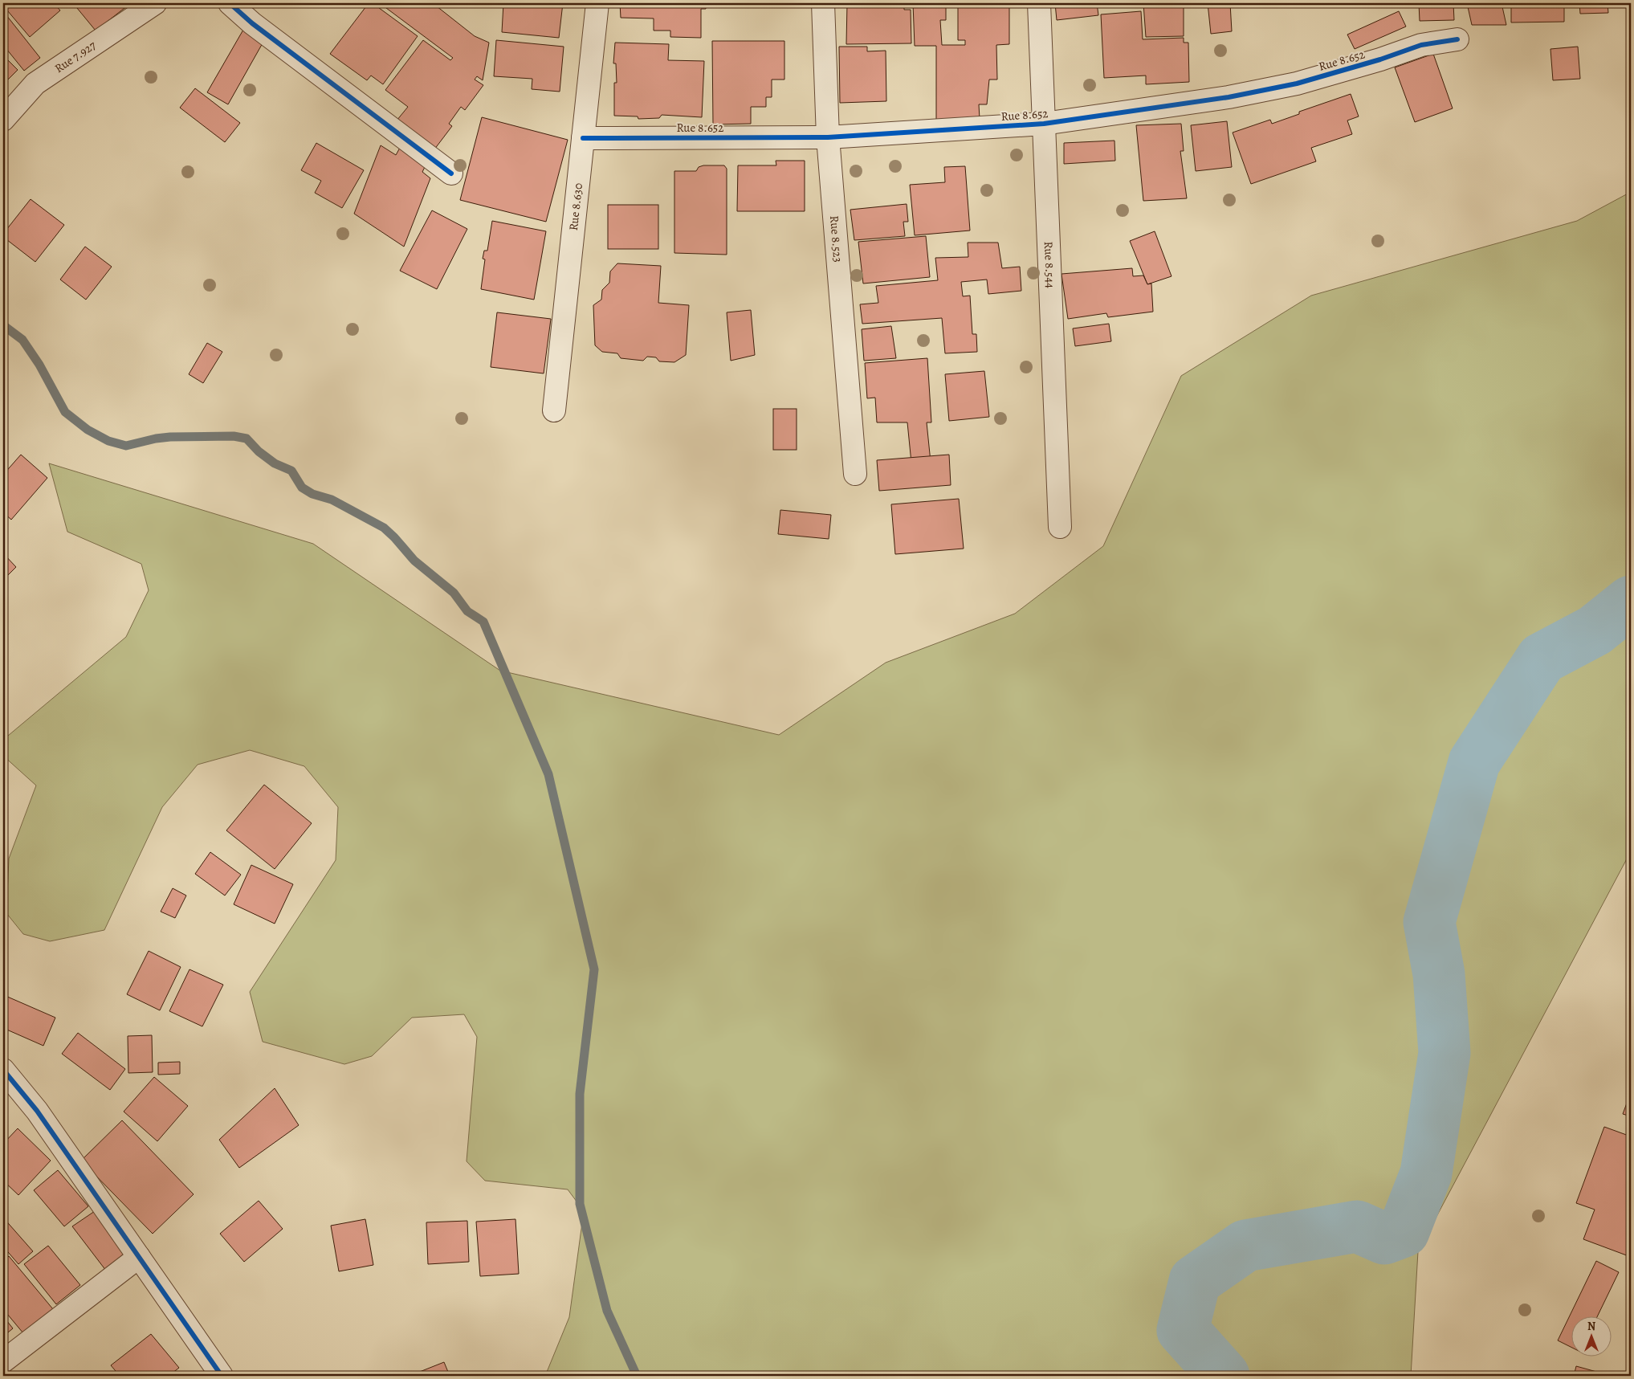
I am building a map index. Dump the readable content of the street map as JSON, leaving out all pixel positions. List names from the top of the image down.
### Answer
{
  "streets": {
    "street": [
      "Rue 7.927",
      "Rue 8.652",
      "Rue 8.630",
      "Rue 8.523",
      "Rue 8.544"
    ]
  },
  "crossings": [
    ["Rue 8.652", "Rue 8.630"],
    ["Rue 8.652", "Rue 8.523"],
    ["Rue 8.652", "Rue 8.544"]
  ],
  "north": "top"
}
